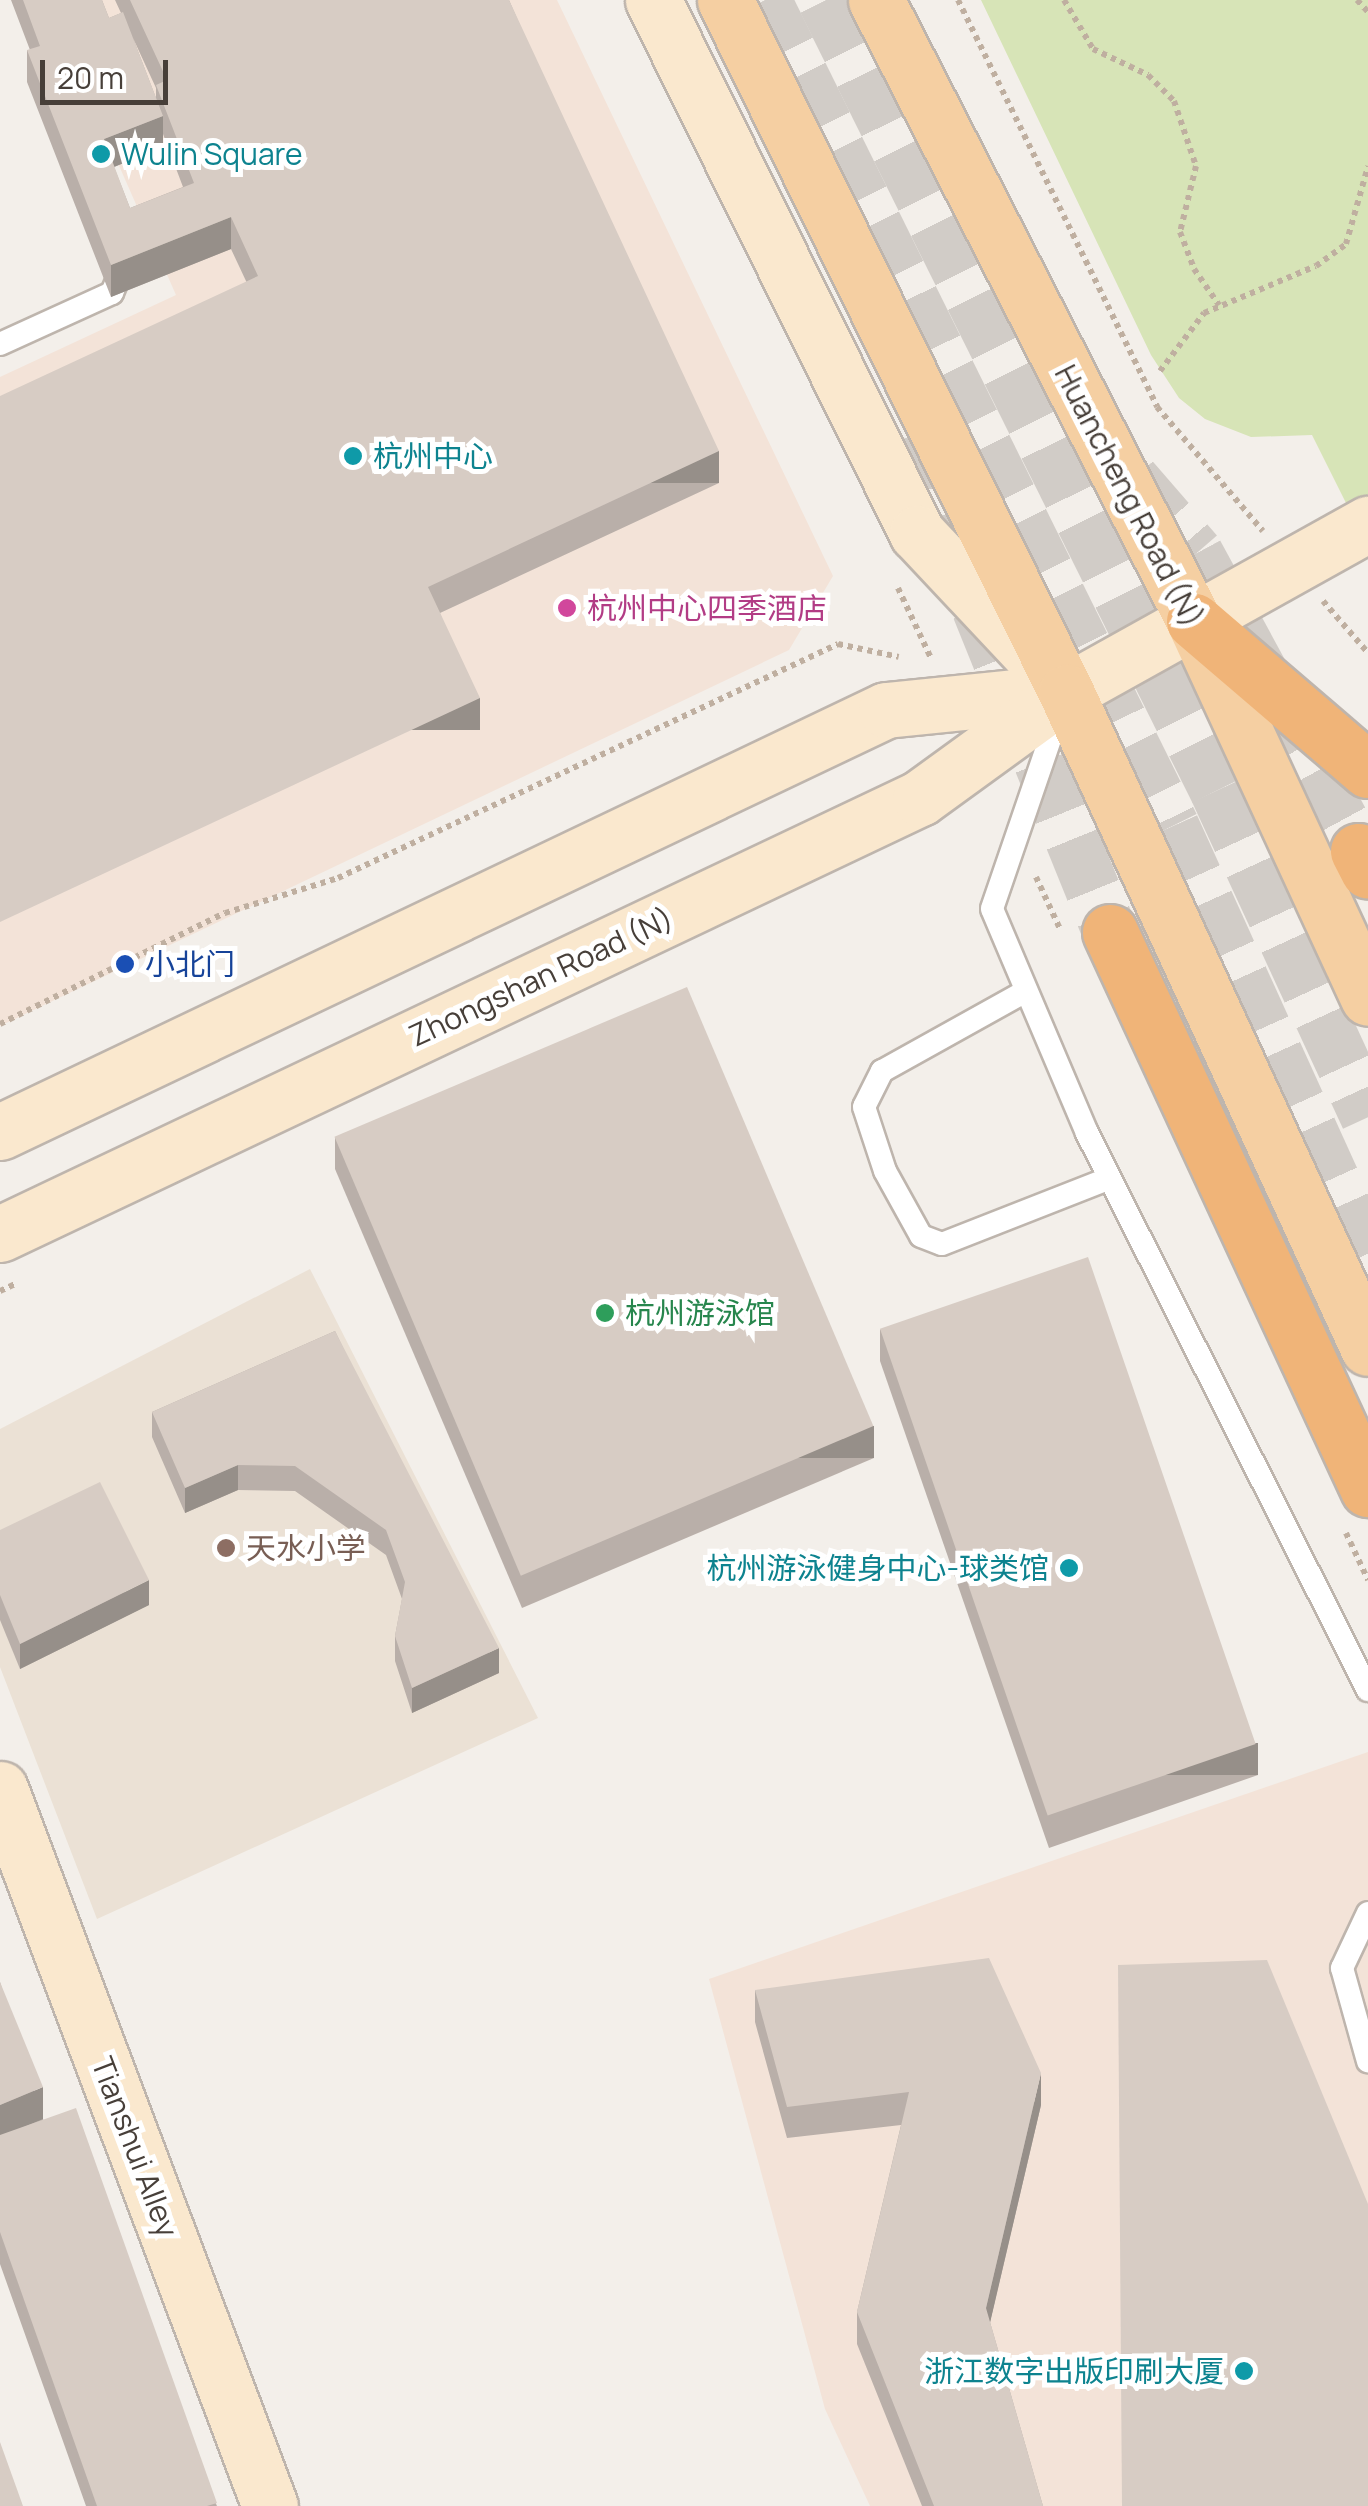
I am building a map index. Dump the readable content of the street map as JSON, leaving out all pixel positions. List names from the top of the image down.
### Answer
{
  "streets": {
    "main road": ["Huancheng Road (N)", "Zhongshan Road (N)", "Tianshui Alley"]
  },
  "crossings": [
    ["Huancheng Road (N)", "Zhongshan Road (N)"]
  ],
  "places": [
    "Wulin Square",
    "杭州中心",
    "杭州中心四季酒店",
    "小北门",
    "杭州游泳馆",
    "天水小学",
    "杭州游泳健身中心-球类馆",
    "浙江数字出版印刷大厦"
  ],
  "scale_bar": "20 m"
}
